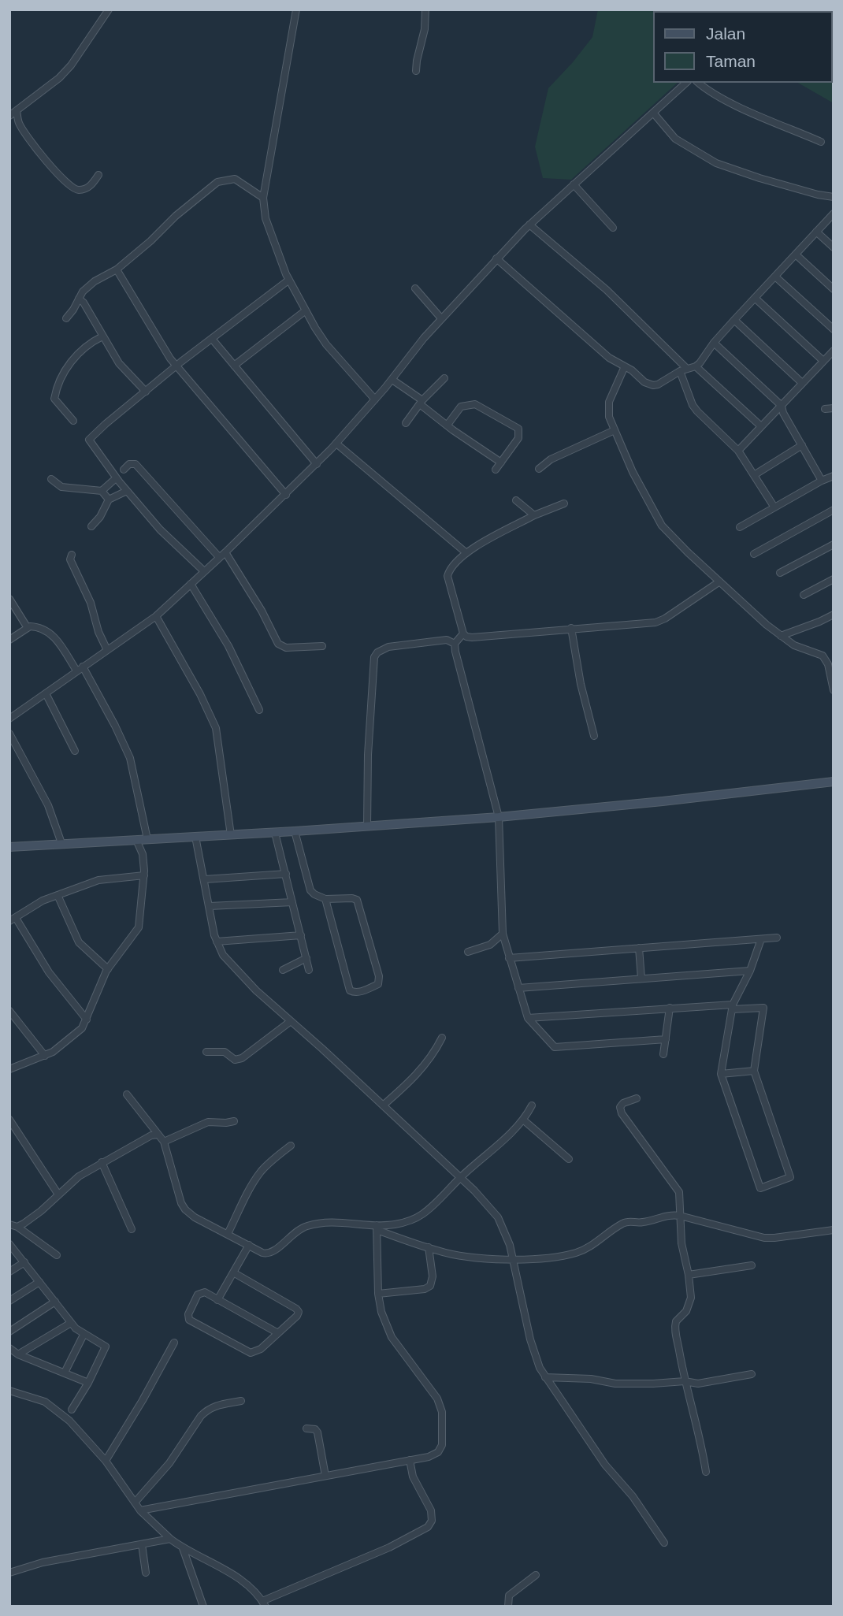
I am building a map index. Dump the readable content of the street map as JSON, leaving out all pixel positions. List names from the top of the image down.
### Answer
{
  "legend": ["Jalan", "Taman"]
}
